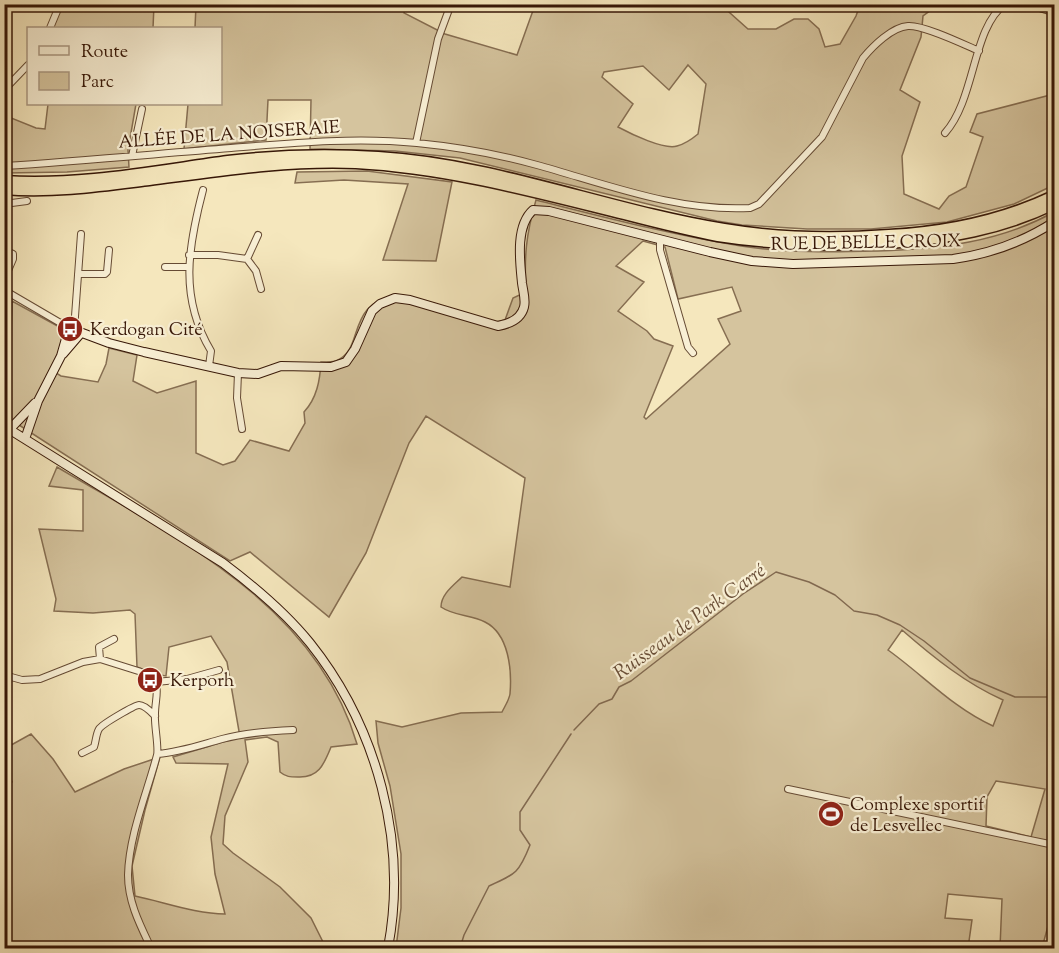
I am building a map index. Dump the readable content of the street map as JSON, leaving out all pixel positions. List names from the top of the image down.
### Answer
{
  "streets": {
    "street": ["ALLÉE DE LA NOISERAIE", "RUE DE BELLE CROIX"]
  },
  "water": ["Ruisseau de Park Carré"],
  "places": {
    "bus stop": ["Kerdogan Cité", "Kerporh"],
    "sports": ["Complexe sportif de Lesvellec"]
  },
  "legend": ["Route", "Parc"]
}
